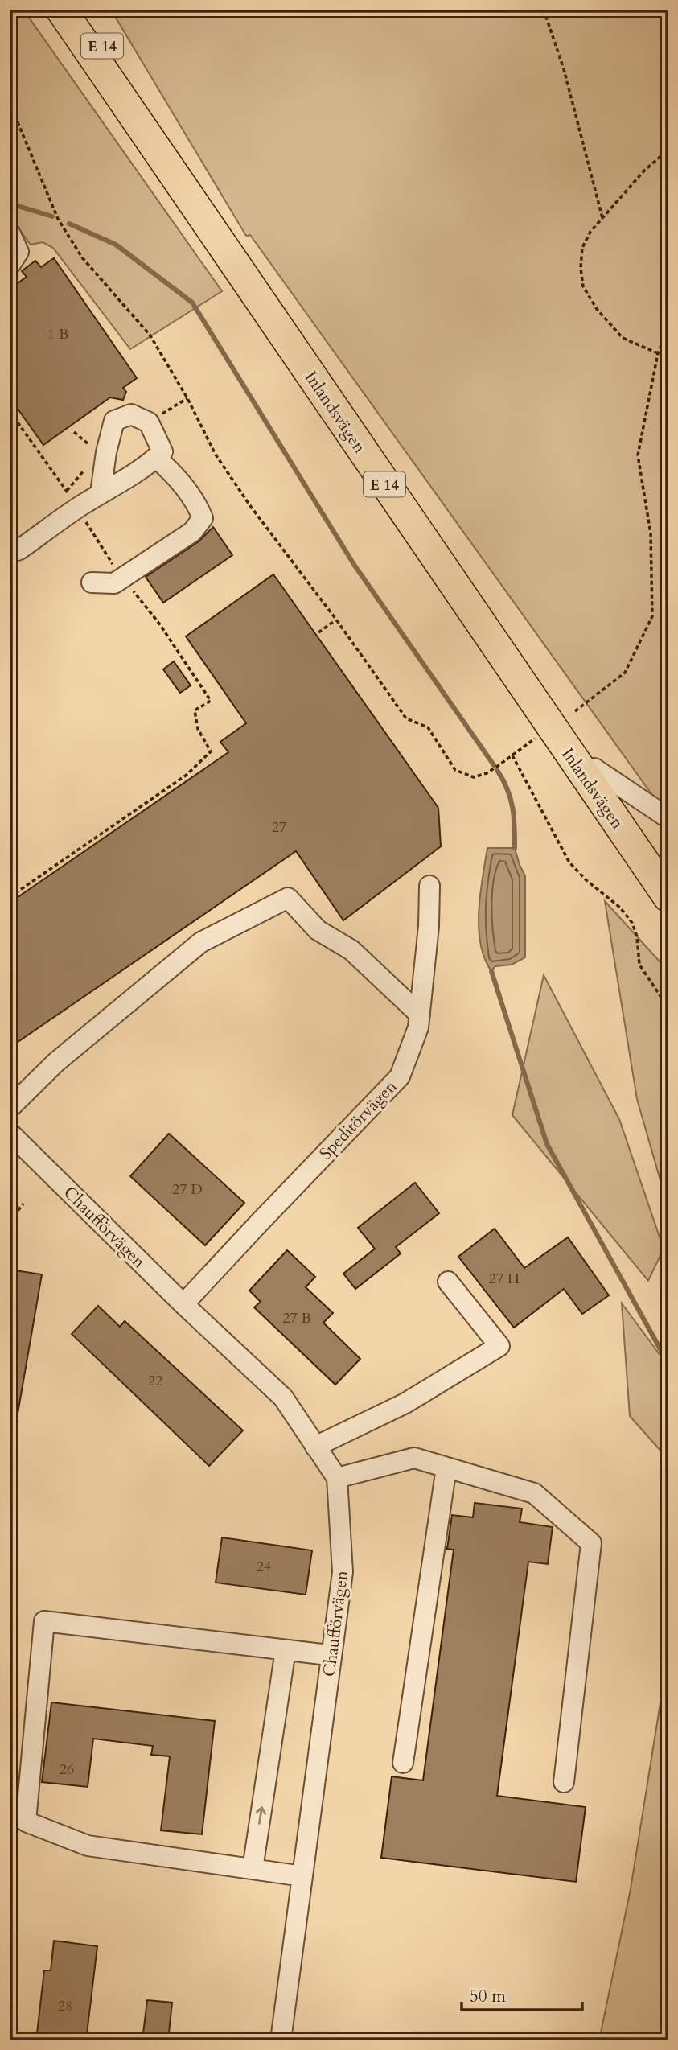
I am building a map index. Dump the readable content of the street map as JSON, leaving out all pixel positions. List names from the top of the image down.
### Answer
{
  "streets": {
    "highway": ["E 14", "Inlandsvägen"],
    "street": ["Speditörvägen", "Chaufförvägen"]
  },
  "crossings": [
    ["Speditörvägen", "Chaufförvägen"]
  ],
  "house_numbers": [
    "1 B",
    "27",
    "27 D",
    "27 H",
    "27 B",
    "22",
    "24",
    "26",
    "28"
  ],
  "scale_bar": "50 m"
}
